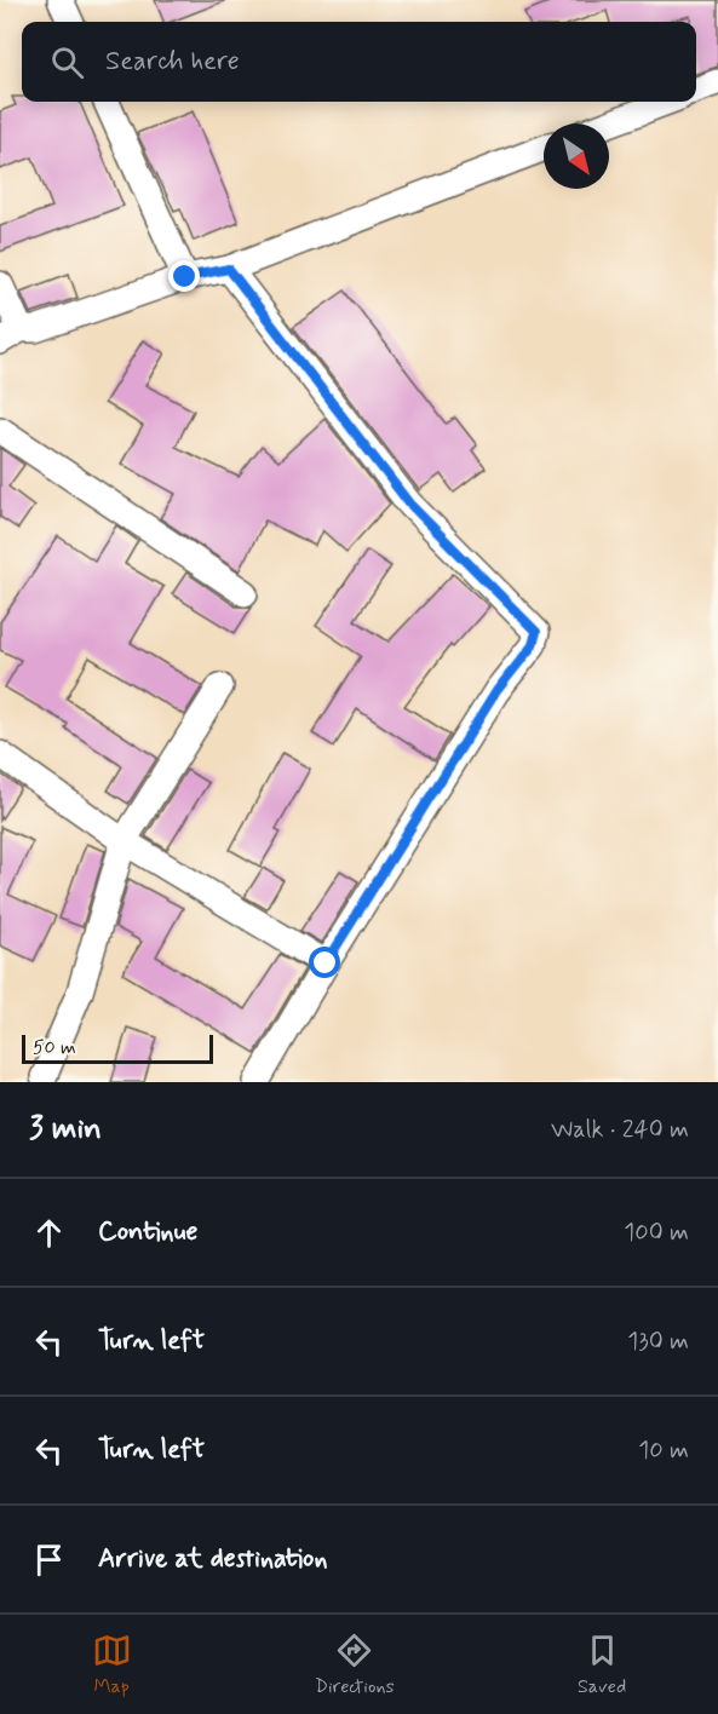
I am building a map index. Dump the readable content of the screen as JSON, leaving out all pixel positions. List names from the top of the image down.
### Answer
{
  "scale_bar": "50 m",
  "north": "bottom right",
  "page": {
    "search": "Search here",
    "scale": "50 m",
    "heading": ["3 min", "Walk · 240 m"],
    "list": [
      ["Continue", "100 m"],
      ["Turn left", "130 m"],
      ["Turn left", "10 m"],
      "Arrive at destination"
    ],
    "nav": ["Map", "Directions", "Saved"]
  }
}
